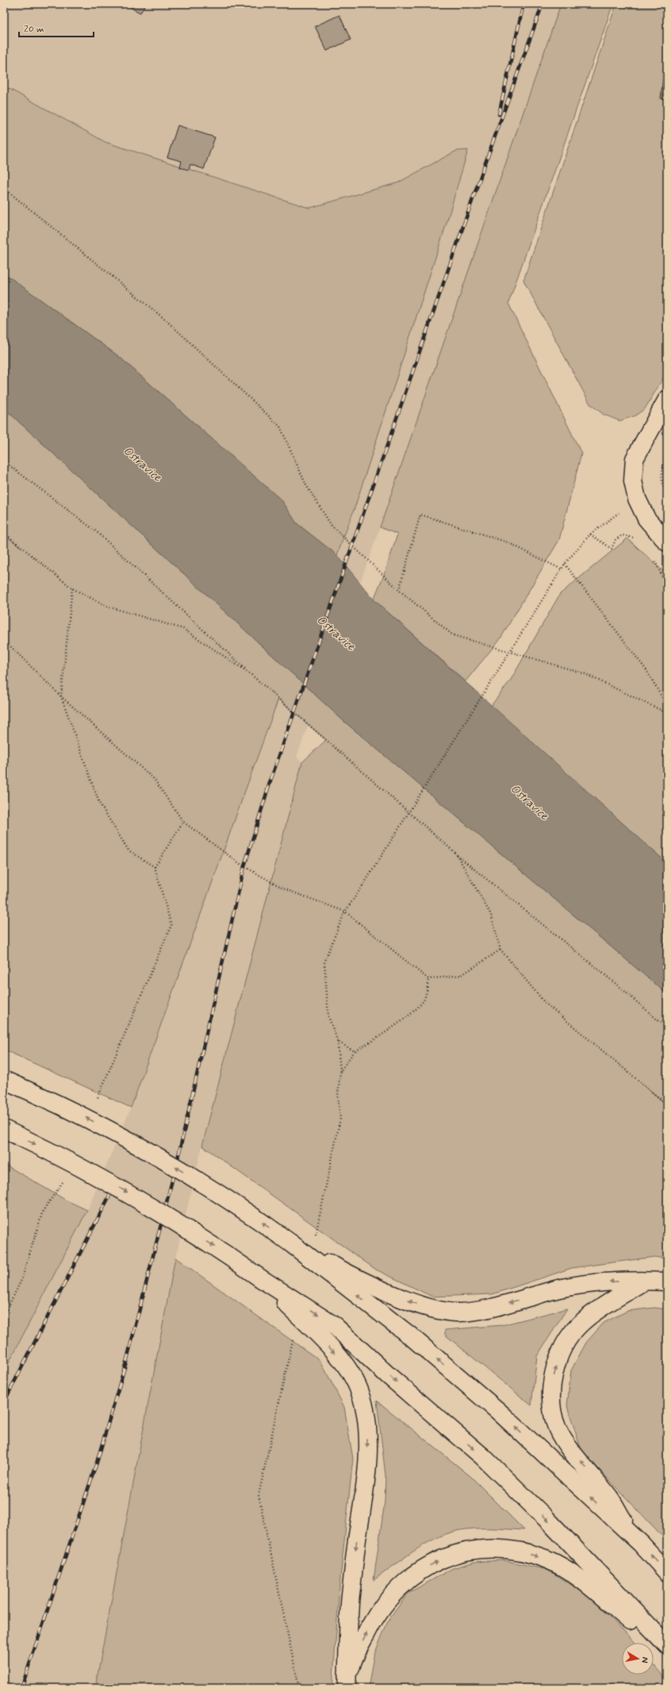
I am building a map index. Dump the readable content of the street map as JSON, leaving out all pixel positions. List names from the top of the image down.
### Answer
{
  "water": ["Ostravice"],
  "scale_bar": "20 m",
  "north": "right"
}
